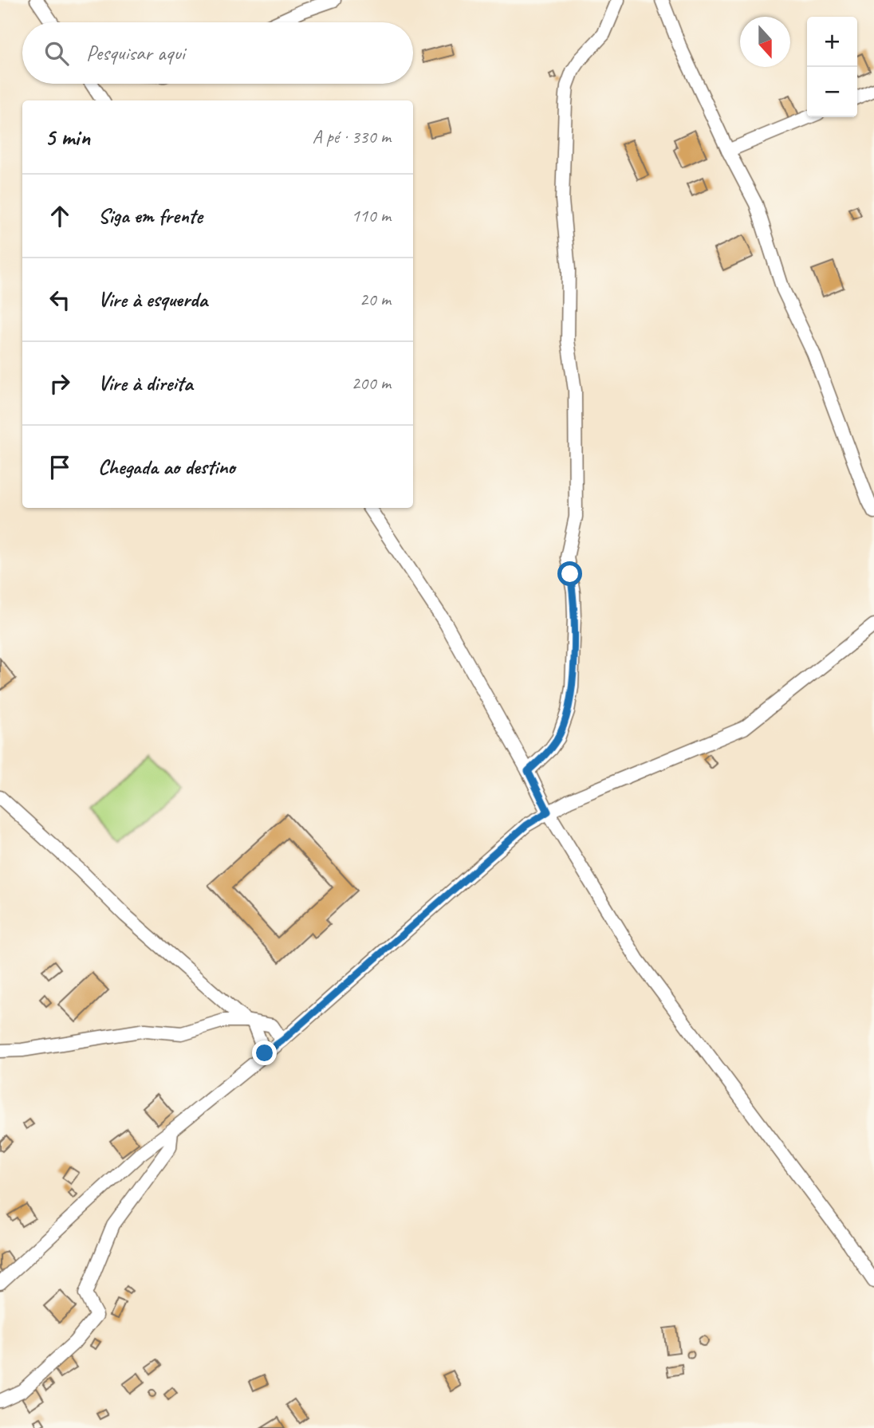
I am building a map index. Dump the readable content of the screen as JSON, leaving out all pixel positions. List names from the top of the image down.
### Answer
{
  "north": "bottom",
  "page": {
    "map_buttons": ["+", "−"],
    "search": "Pesquisar aqui",
    "heading": ["5 min", "A pé · 330 m"],
    "list": [
      ["Siga em frente", "110 m"],
      ["Vire à esquerda", "20 m"],
      ["Vire à direita", "200 m"],
      "Chegada ao destino"
    ]
  }
}
